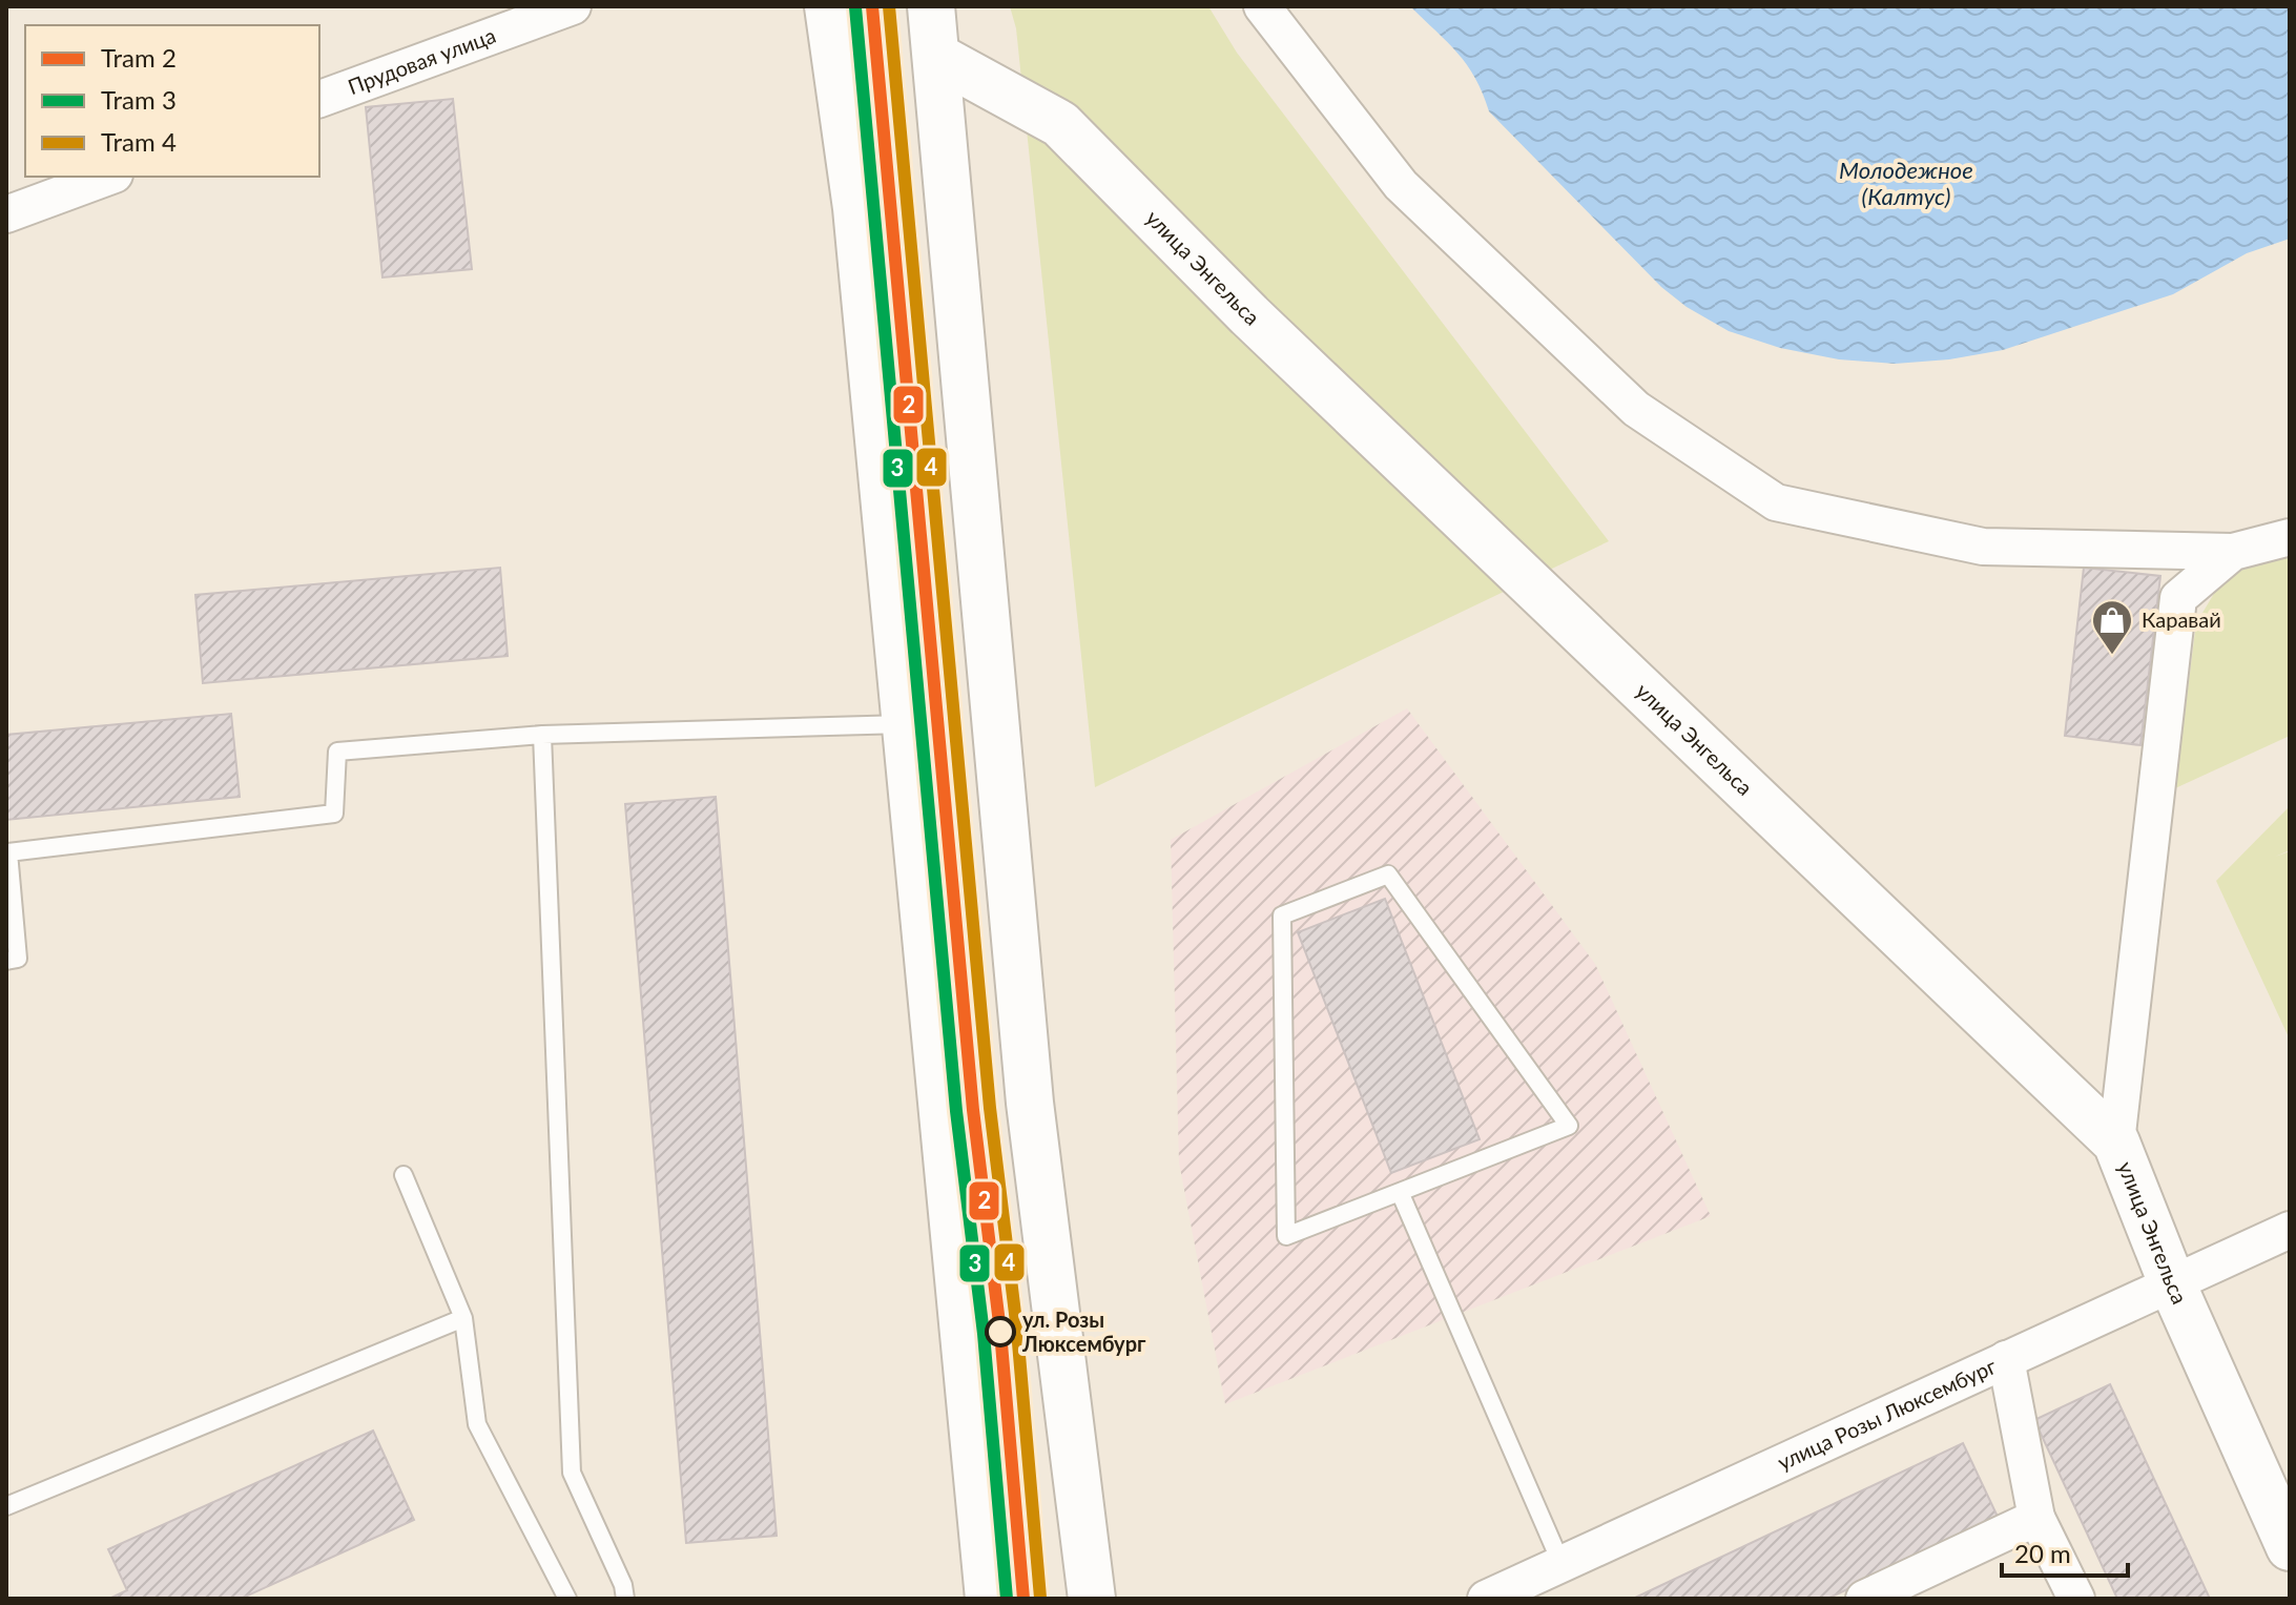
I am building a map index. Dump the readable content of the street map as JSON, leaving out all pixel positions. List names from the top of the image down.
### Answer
{
  "streets": {
    "main road": ["улица Энгельса"],
    "street": ["Прудовая улица", "улица Розы Люксембург"]
  },
  "crossings": [
    ["улица Энгельса", "улица Розы Люксембург"]
  ],
  "water": ["Молодежное (Калтус)"],
  "places": {
    "shop": ["Каравай"],
    "other": ["ул. Розы Люксембург"]
  },
  "lines": ["tram line 2", "tram line 4", "tram line 3"],
  "legend": ["Tram 2", "Tram 3", "Tram 4"],
  "scale_bar": "20 m"
}
